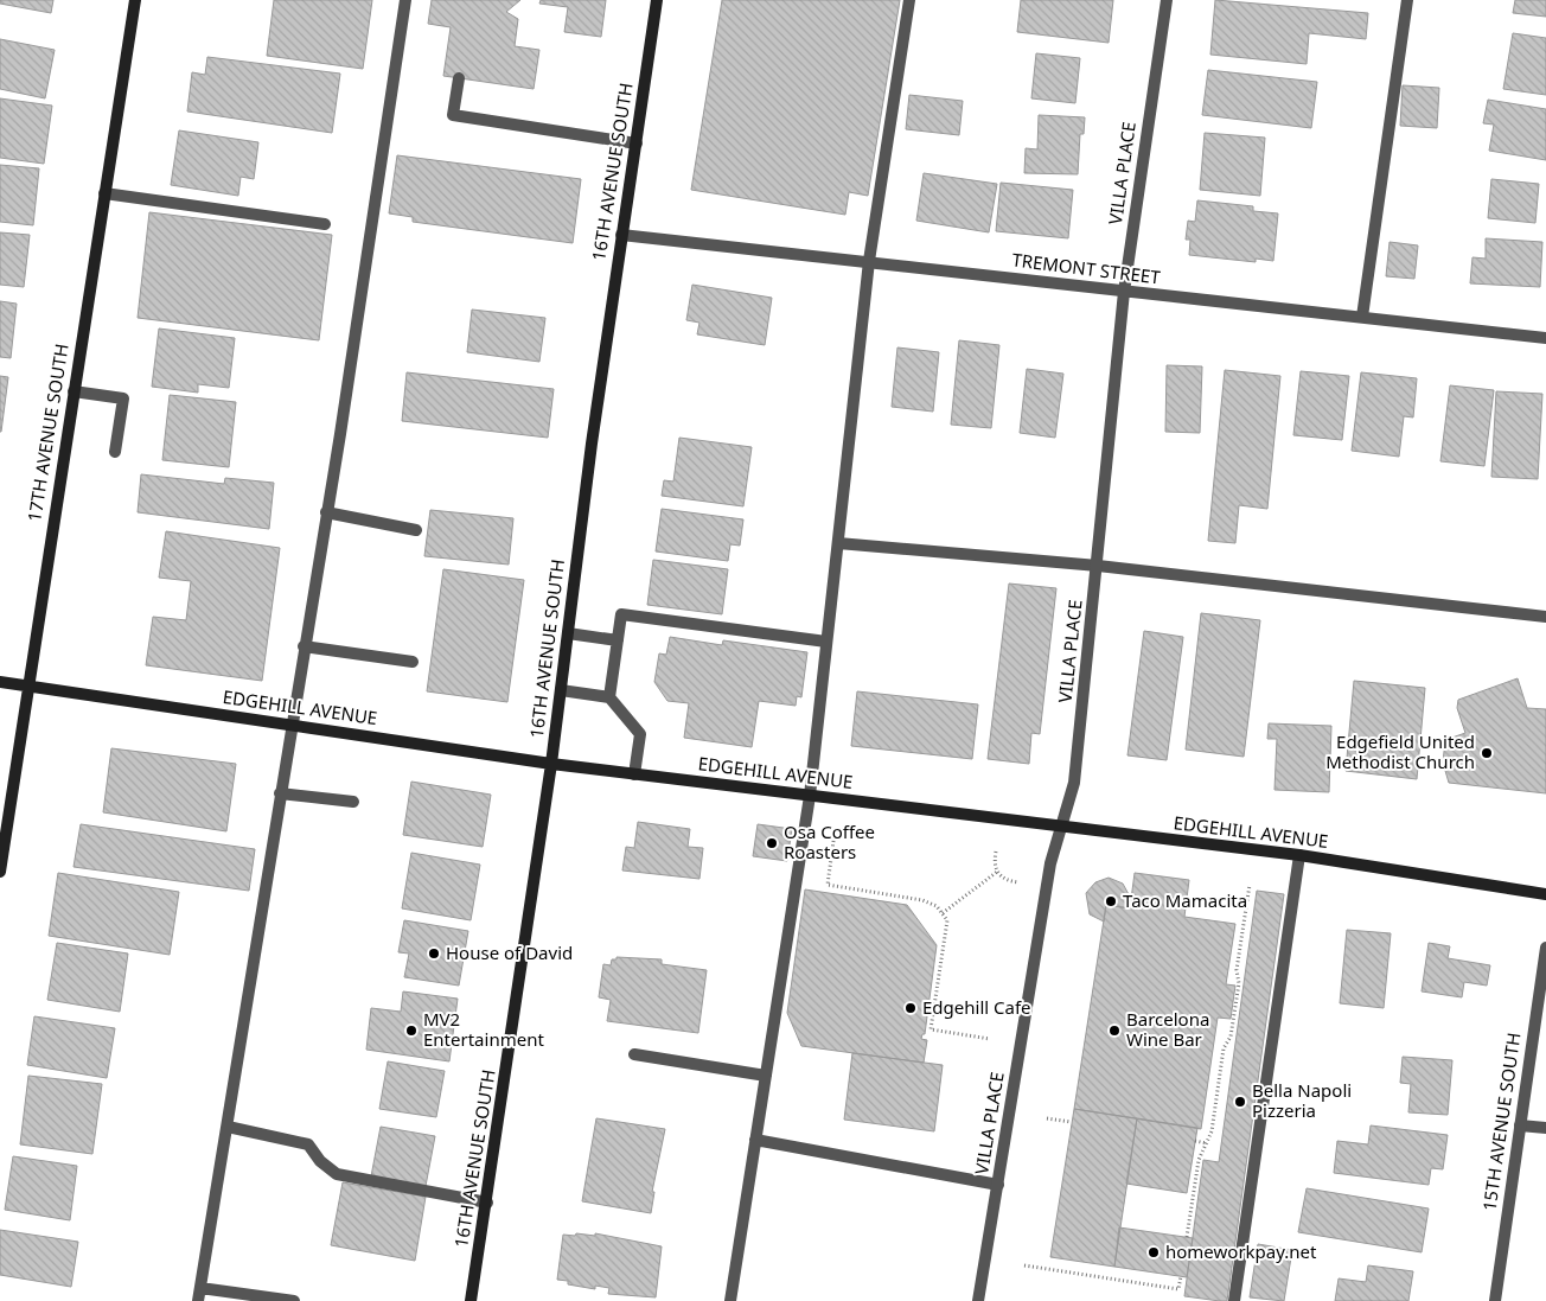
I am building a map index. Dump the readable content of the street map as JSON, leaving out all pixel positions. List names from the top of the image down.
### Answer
{
  "streets": {
    "main road": ["16TH AVENUE SOUTH", "17TH AVENUE SOUTH", "EDGEHILL AVENUE"],
    "street": ["VILLA PLACE", "TREMONT STREET", "15TH AVENUE SOUTH"]
  },
  "crossings": [
    ["16TH AVENUE SOUTH", "TREMONT STREET"],
    ["16TH AVENUE SOUTH", "EDGEHILL AVENUE"],
    ["VILLA PLACE", "TREMONT STREET"],
    ["VILLA PLACE", "EDGEHILL AVENUE"],
    ["17TH AVENUE SOUTH", "EDGEHILL AVENUE"]
  ],
  "places": [
    "Edgefield United Methodist Church",
    "Osa Coffee Roasters",
    "Taco Mamacita",
    "House of David",
    "Edgehill Cafe",
    "MV2 Entertainment",
    "Barcelona Wine Bar",
    "Bella Napoli Pizzeria",
    "homeworkpay.net"
  ]
}
